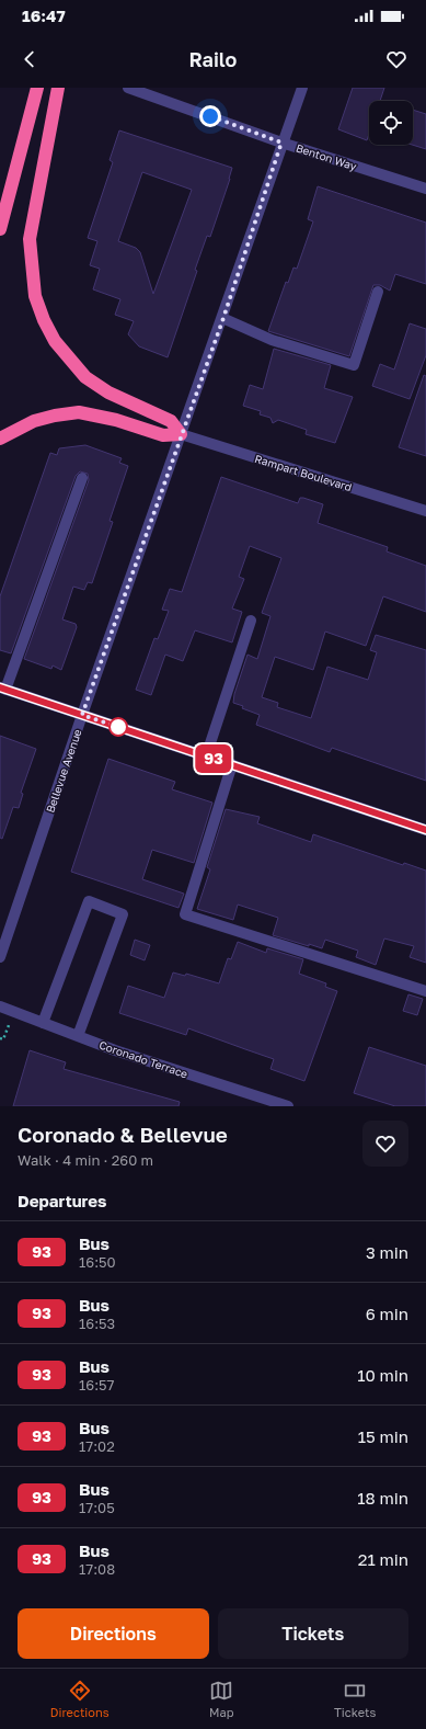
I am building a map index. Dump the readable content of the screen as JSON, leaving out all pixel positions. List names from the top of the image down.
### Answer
{
  "streets": {
    "street": [
      "Benton Way",
      "Rampart Boulevard",
      "Bellevue Avenue",
      "Coronado Terrace"
    ]
  },
  "crossings": [
    ["Benton Way", "Bellevue Avenue"],
    ["Rampart Boulevard", "Bellevue Avenue"]
  ],
  "lines": ["bus line 93"],
  "page": {
    "status": "16:47",
    "header": "Railo",
    "on_map": "93",
    "heading": [
      ["Coronado & Bellevue", "Walk · 4 min · 260 m"],
      "Departures"
    ],
    "list": [
      {
        "mark": "93",
        "name": "Bus",
        "note": "16:50",
        "value": "3 min"
      },
      {
        "mark": "93",
        "name": "Bus",
        "note": "16:53",
        "value": "6 min"
      },
      {
        "mark": "93",
        "name": "Bus",
        "note": "16:57",
        "value": "10 min"
      },
      {
        "mark": "93",
        "name": "Bus",
        "note": "17:02",
        "value": "15 min"
      },
      {
        "mark": "93",
        "name": "Bus",
        "note": "17:05",
        "value": "18 min"
      },
      {
        "mark": "93",
        "name": "Bus",
        "note": "17:08",
        "value": "21 min"
      }
    ],
    "buttons": ["Directions", "Tickets"],
    "tabs": ["Directions", "Map", "Tickets"]
  }
}
